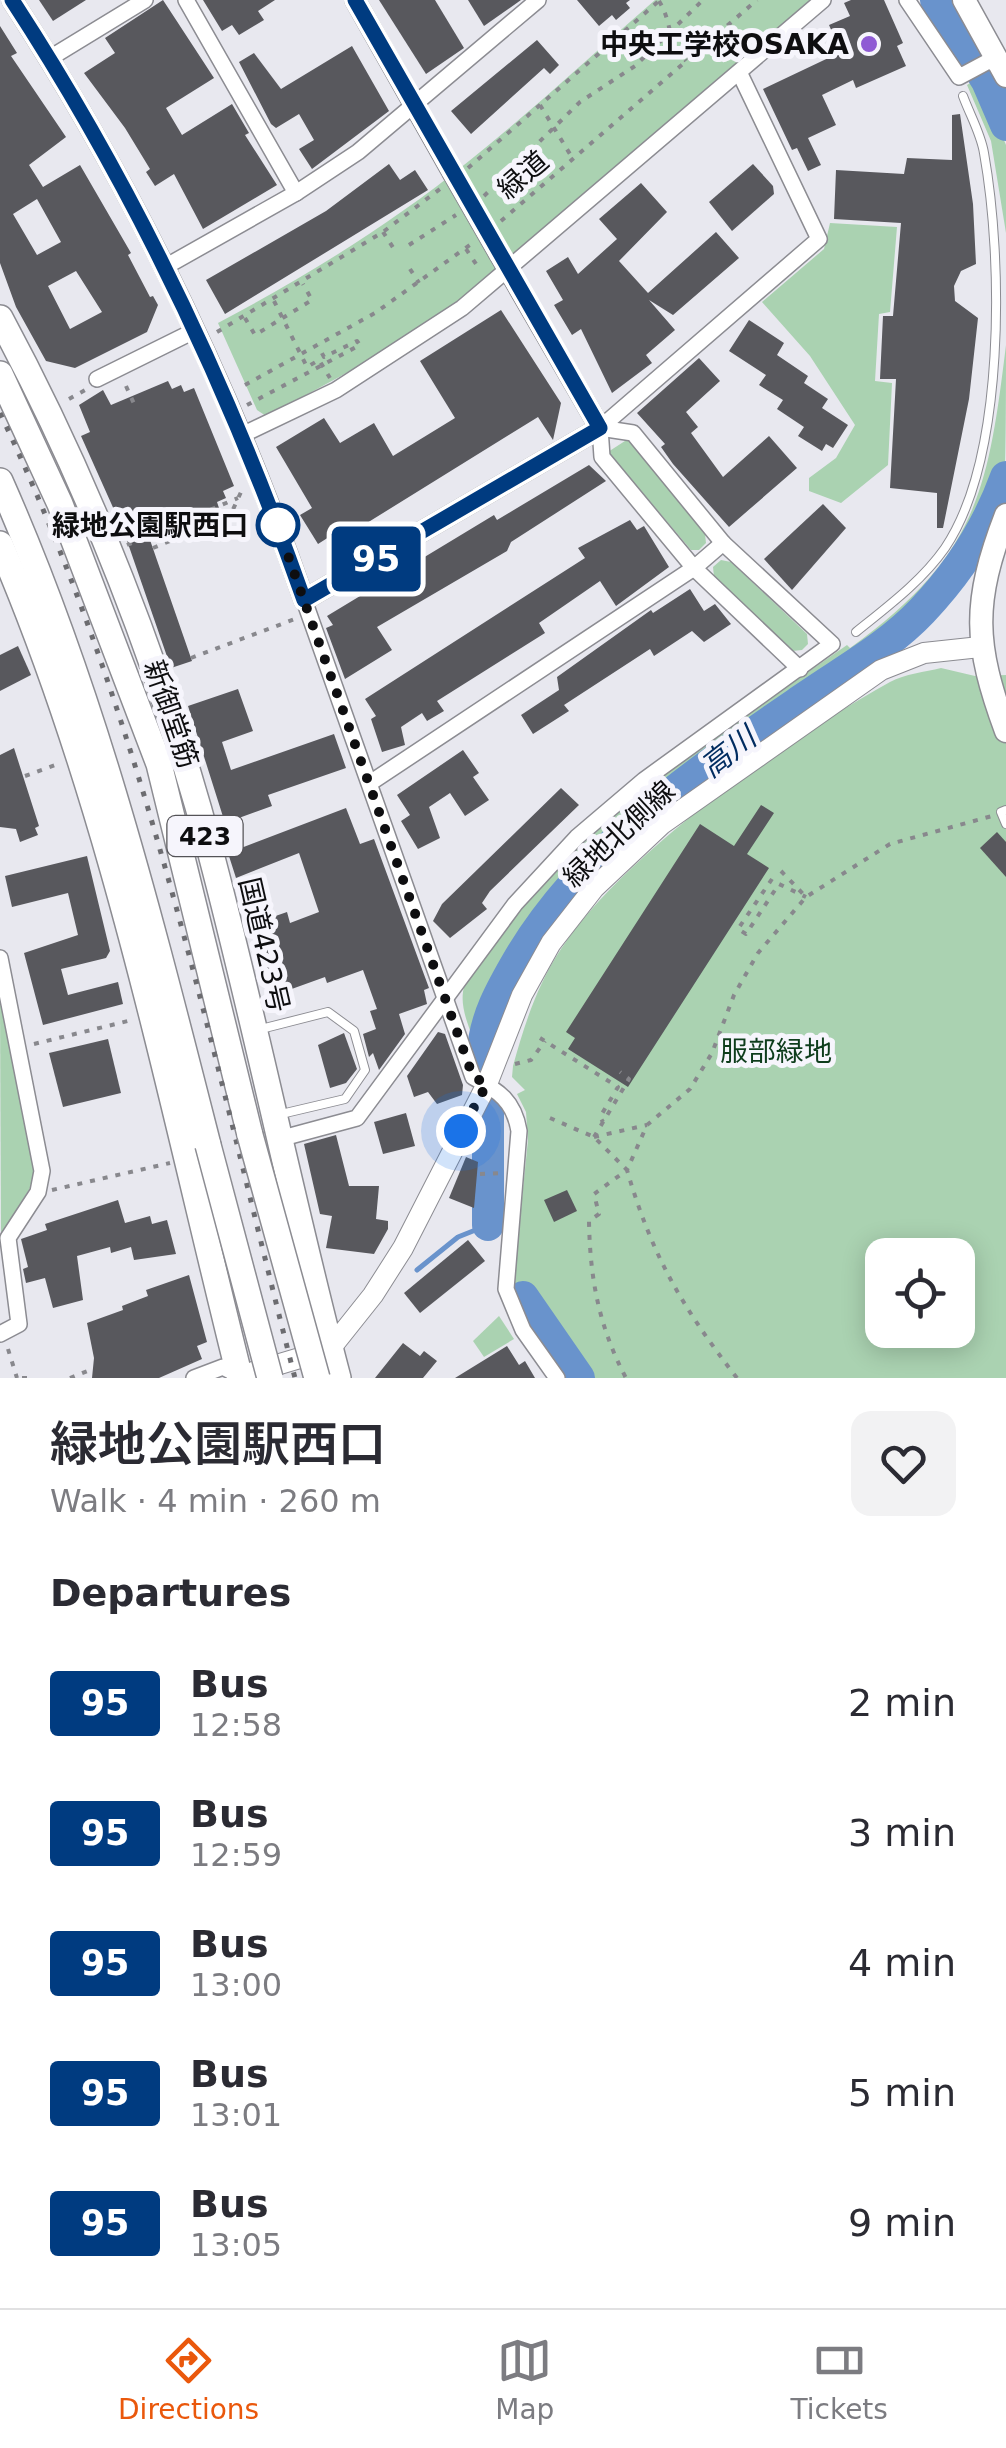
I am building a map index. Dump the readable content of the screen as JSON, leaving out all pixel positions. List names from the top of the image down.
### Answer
{
  "streets": {
    "highway": ["新御堂筋", "423", "国道423号"],
    "street": ["緑地北側線"],
    "path": ["緑道"]
  },
  "crossings": [
    ["緑地北側線", "国道423号"]
  ],
  "water": ["高川"],
  "parks": ["服部緑地"],
  "places": ["中央工学校OSAKA", "緑地公園駅西口"],
  "lines": ["bus line 95"],
  "page": {
    "on_map": "95",
    "heading": [
      ["緑地公園駅西口", "Walk · 4 min · 260 m"],
      "Departures"
    ],
    "list": [
      {
        "mark": "95",
        "name": "Bus",
        "note": "12:58",
        "value": "2 min"
      },
      {
        "mark": "95",
        "name": "Bus",
        "note": "12:59",
        "value": "3 min"
      },
      {
        "mark": "95",
        "name": "Bus",
        "note": "13:00",
        "value": "4 min"
      },
      {
        "mark": "95",
        "name": "Bus",
        "note": "13:01",
        "value": "5 min"
      },
      {
        "mark": "95",
        "name": "Bus",
        "note": "13:05",
        "value": "9 min"
      }
    ],
    "tabs": ["Directions", "Map", "Tickets"]
  }
}
